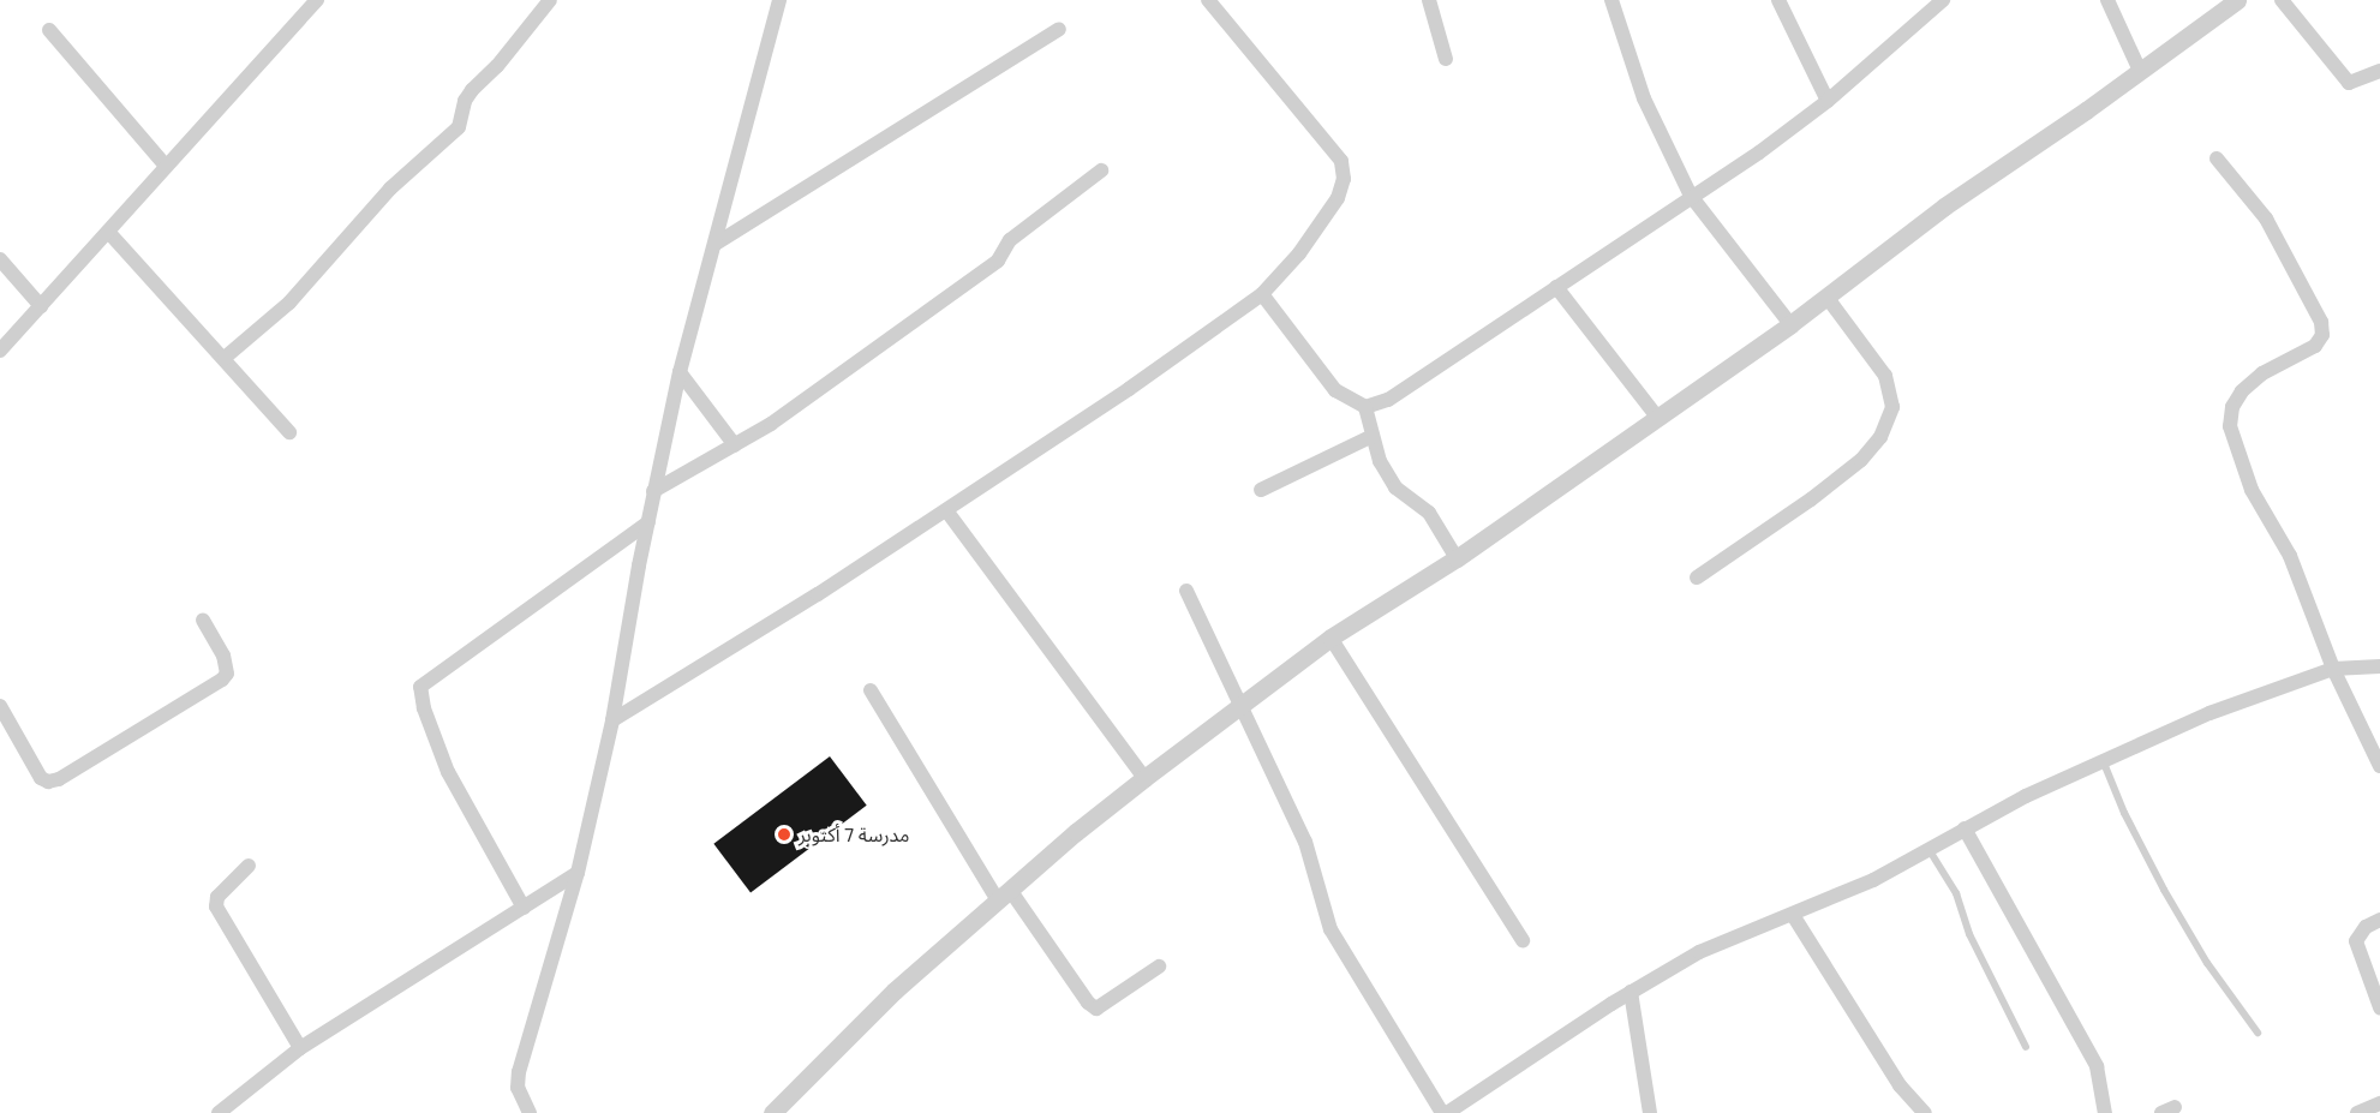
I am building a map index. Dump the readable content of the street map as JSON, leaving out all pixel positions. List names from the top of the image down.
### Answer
{
  "places": ["مدرسة 7 أكتوبر"]
}
